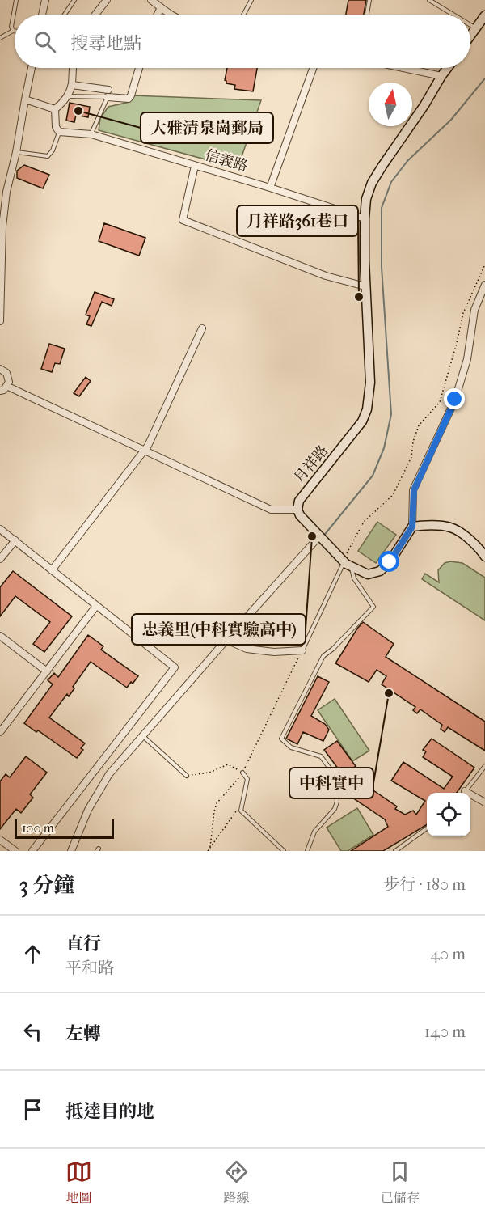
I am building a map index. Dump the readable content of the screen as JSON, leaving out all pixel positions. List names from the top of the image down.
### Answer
{
  "streets": {
    "street": ["信義路", "月祥路"]
  },
  "crossings": [
    ["信義路", "月祥路"]
  ],
  "places": [
    "大雅清泉崗郵局",
    "月祥路361巷口",
    "忠義里(中科實驗高中)",
    "中科實中"
  ],
  "scale_bar": "100 m",
  "north": "top",
  "page": {
    "search": "搜尋地點",
    "scale": "100 m",
    "heading": ["3 分鐘", "步行 · 180 m"],
    "list": [
      ["直行", "平和路", "40 m"],
      ["左轉", "140 m"],
      "抵達目的地"
    ],
    "nav": ["地圖", "路線", "已儲存"]
  }
}
